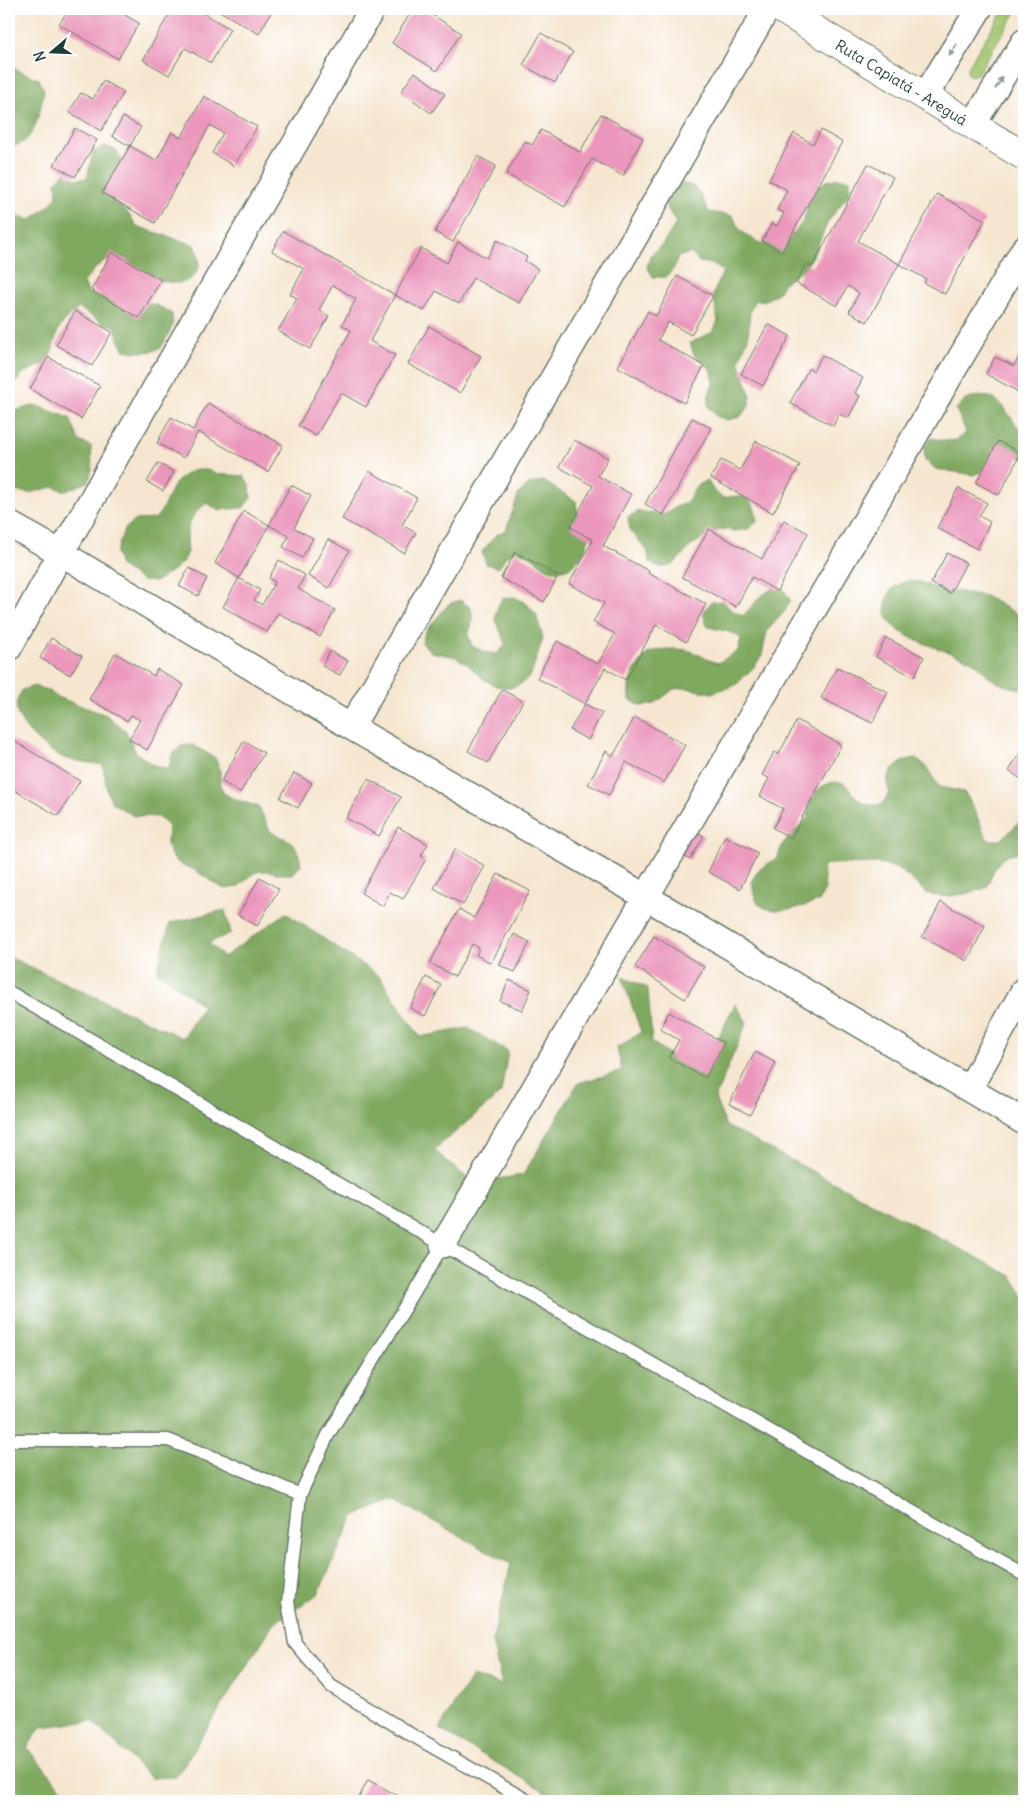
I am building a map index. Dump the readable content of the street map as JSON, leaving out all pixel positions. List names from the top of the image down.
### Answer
{
  "streets": {
    "main road": ["Ruta Capiatá - Areguá"]
  },
  "north": "left"
}
